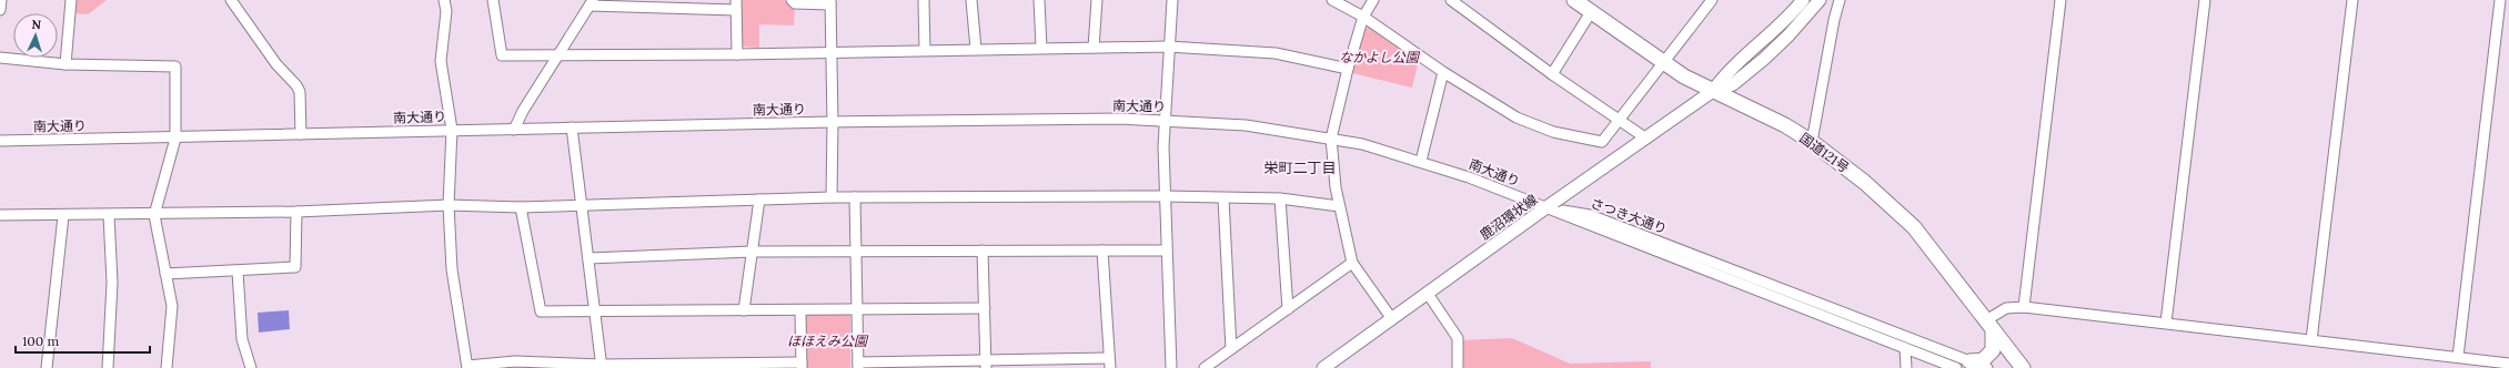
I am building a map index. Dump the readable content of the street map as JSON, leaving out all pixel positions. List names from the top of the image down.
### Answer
{
  "streets": {
    "highway": ["国道121号"],
    "main road": ["鹿沼環状線"],
    "street": ["南大通り", "さつき大通り"]
  },
  "crossings": [
    ["南大通り", "さつき大通り"],
    ["南大通り", "鹿沼環状線"],
    ["国道121号", "鹿沼環状線"],
    ["さつき大通り", "鹿沼環状線"]
  ],
  "districts": ["栄町二丁目"],
  "parks": ["なかよし公園", "ほほえみ公園"],
  "scale_bar": "100 m",
  "north": "top"
}
